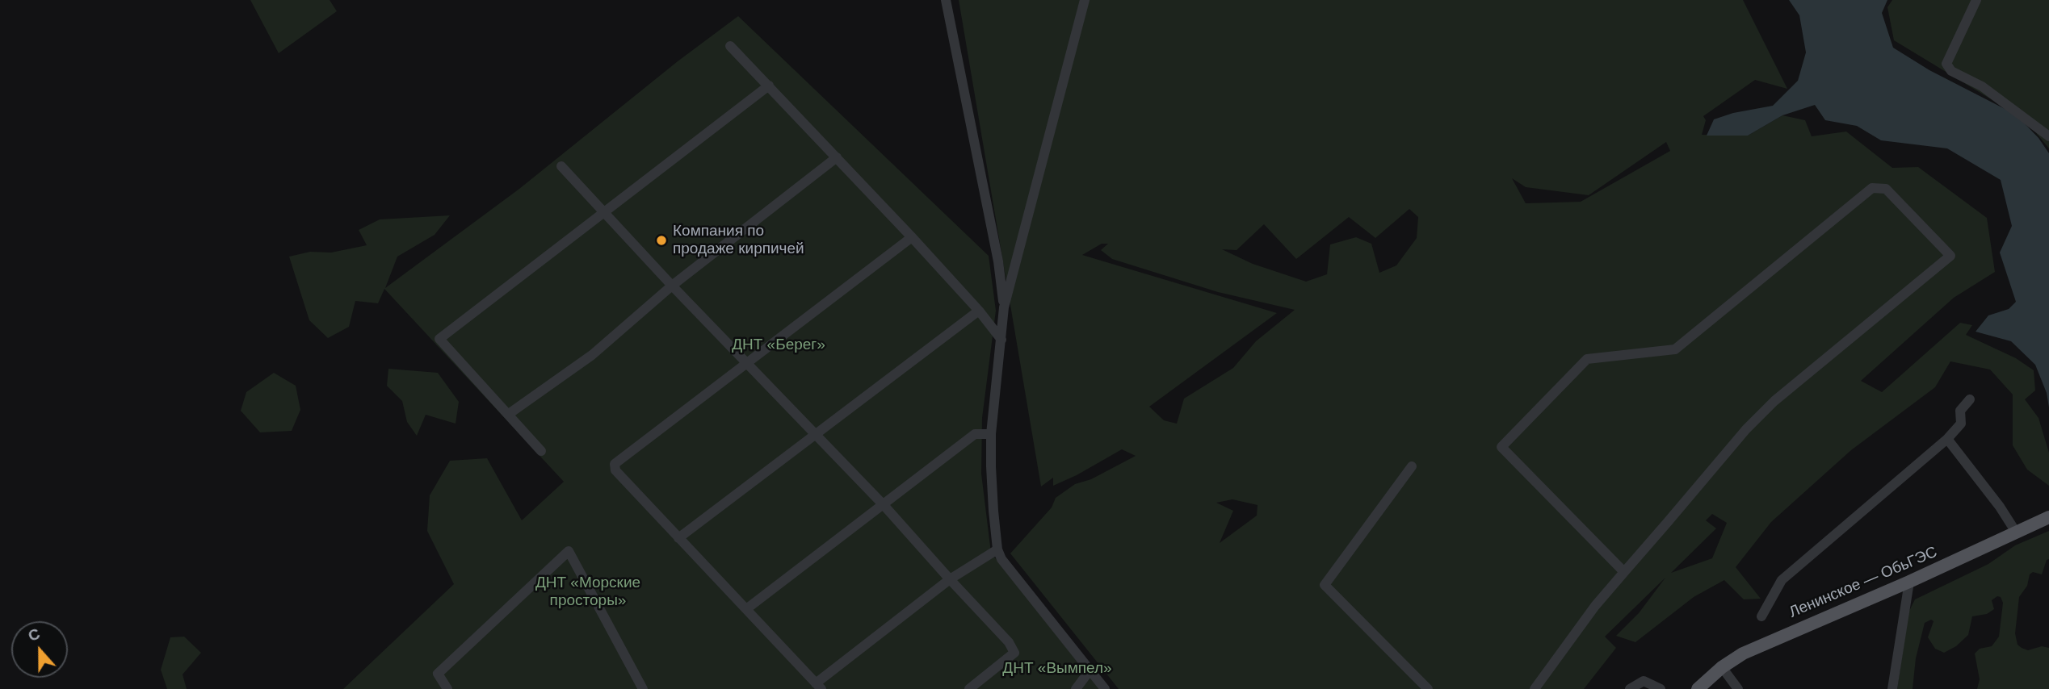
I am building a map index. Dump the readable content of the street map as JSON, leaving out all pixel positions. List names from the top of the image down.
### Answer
{
  "streets": {
    "main road": ["Ленинское — ОбьГЭС"]
  },
  "parks": ["ДНТ «Берег»", "ДНТ «Морские просторы»", "ДНТ «Вымпел»"],
  "places": ["Компания по продаже кирпичей"],
  "north": "top"
}
